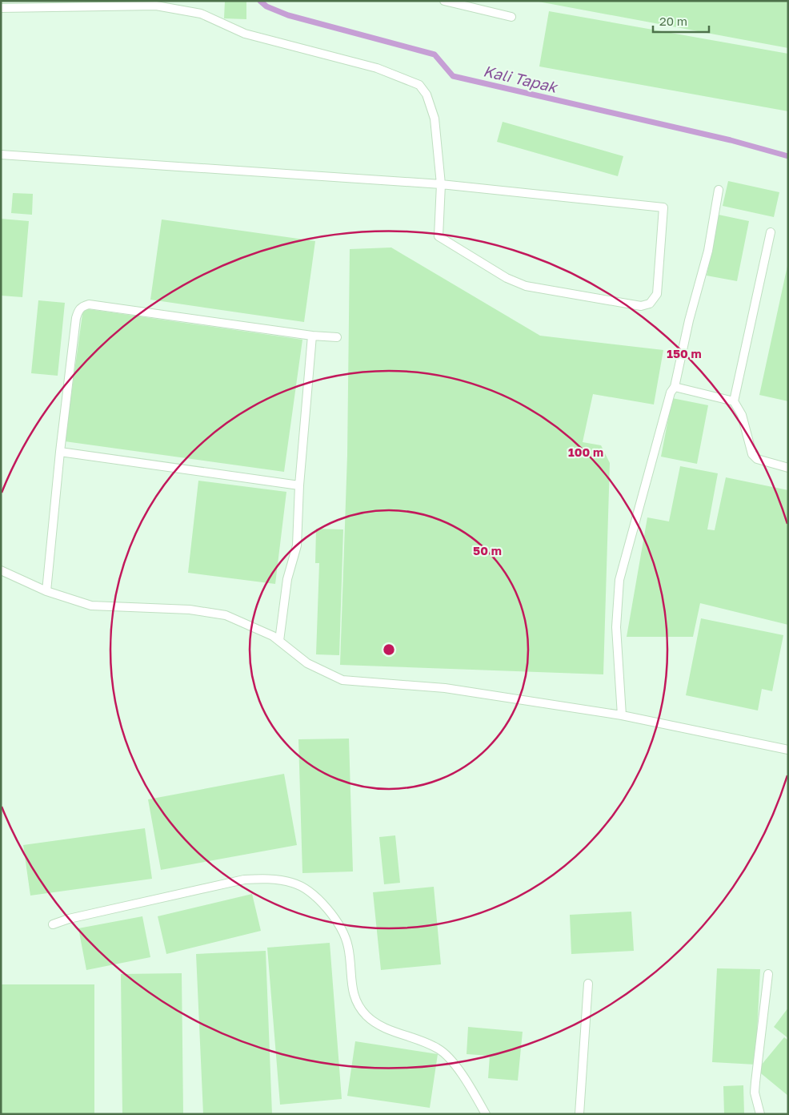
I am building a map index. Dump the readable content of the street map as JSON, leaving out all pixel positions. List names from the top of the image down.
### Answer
{
  "water": ["Kali Tapak"],
  "scale_bar": "20 m",
  "rings": ["150 m", "100 m", "50 m"]
}
